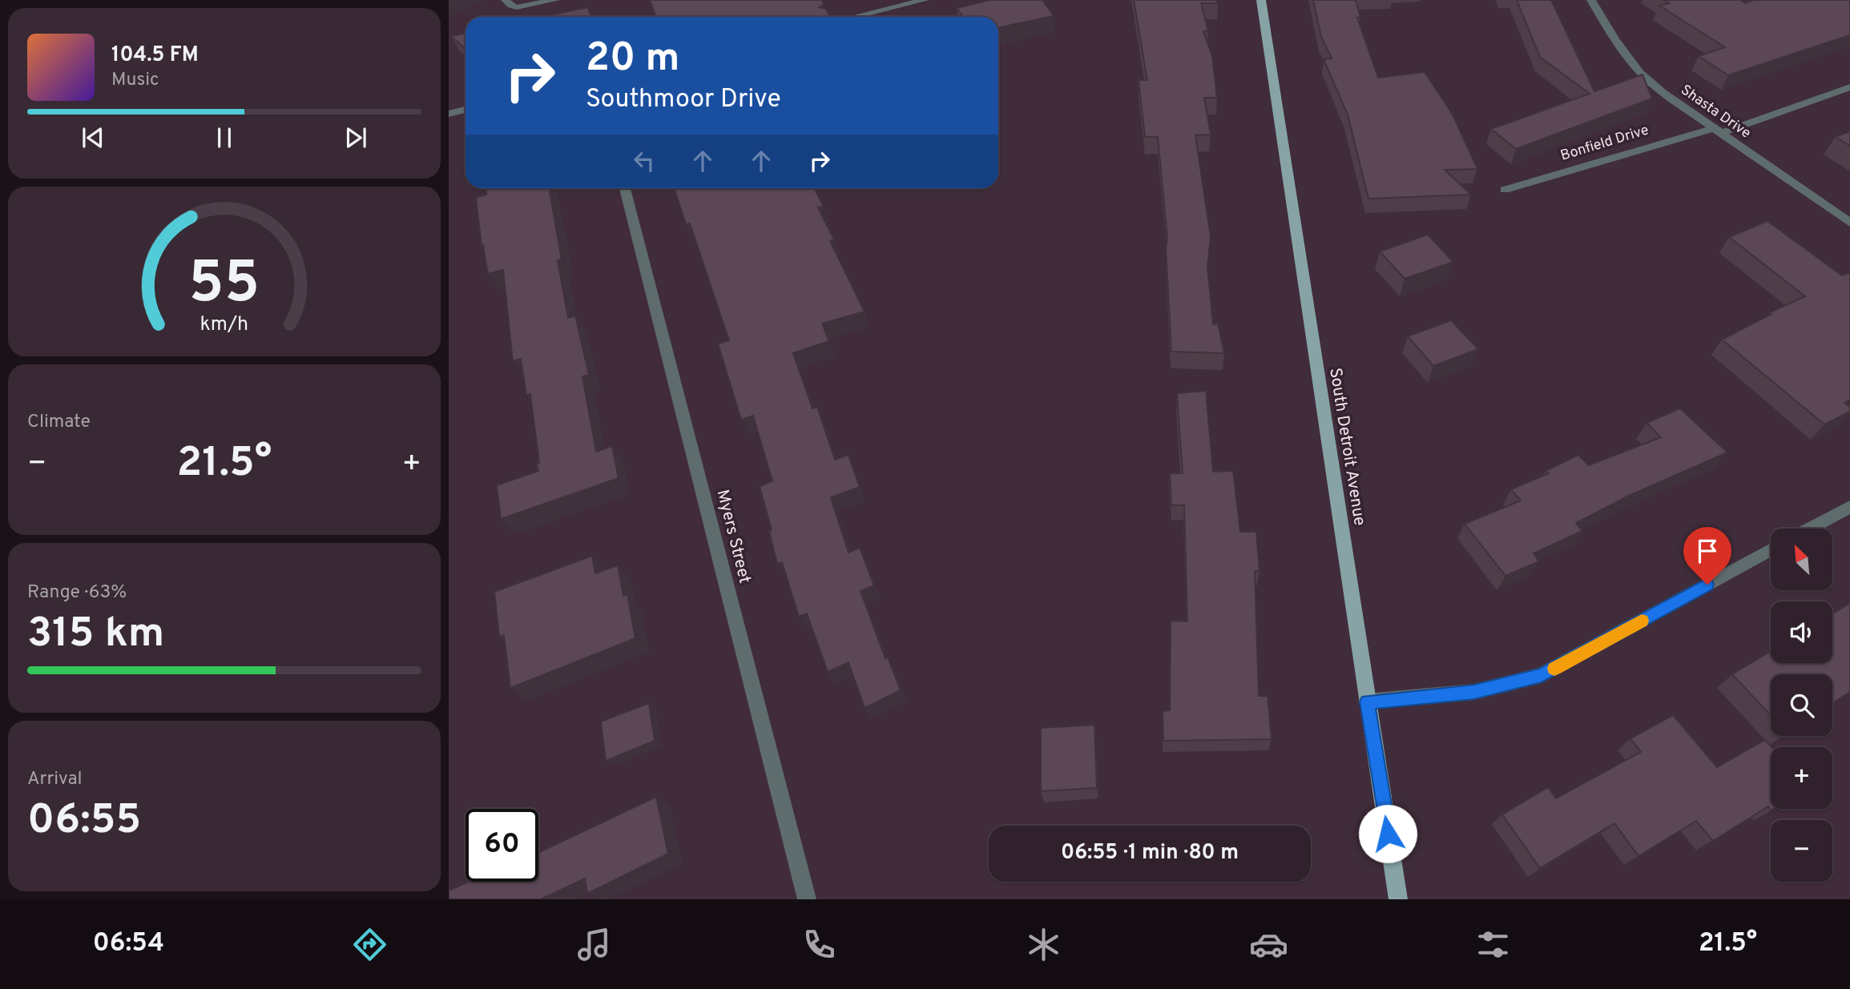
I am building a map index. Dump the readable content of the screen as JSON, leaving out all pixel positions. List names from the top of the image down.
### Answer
{
  "streets": {
    "main road": ["South Detroit Avenue"],
    "street": ["Shasta Drive", "Bonfield Drive", "Myers Street"]
  },
  "crossings": [
    ["Shasta Drive", "Bonfield Drive"]
  ],
  "north": "top left",
  "page": {
    "turn": ["20 m", "Southmoor Drive"],
    "song": ["104.5 FM", "Music"],
    "tile": [
      "Climate",
      ["Range · 63%", "315 km"],
      ["Arrival", "06:55"]
    ],
    "heat": ["−", "21.5°", "+"],
    "map_buttons": ["+", "−"],
    "limit": "60",
    "trip": "06:55 · 1 min · 80 m",
    "tabs": ["06:54", "21.5°"],
    "gauge": ["55", "km/h"]
  }
}
